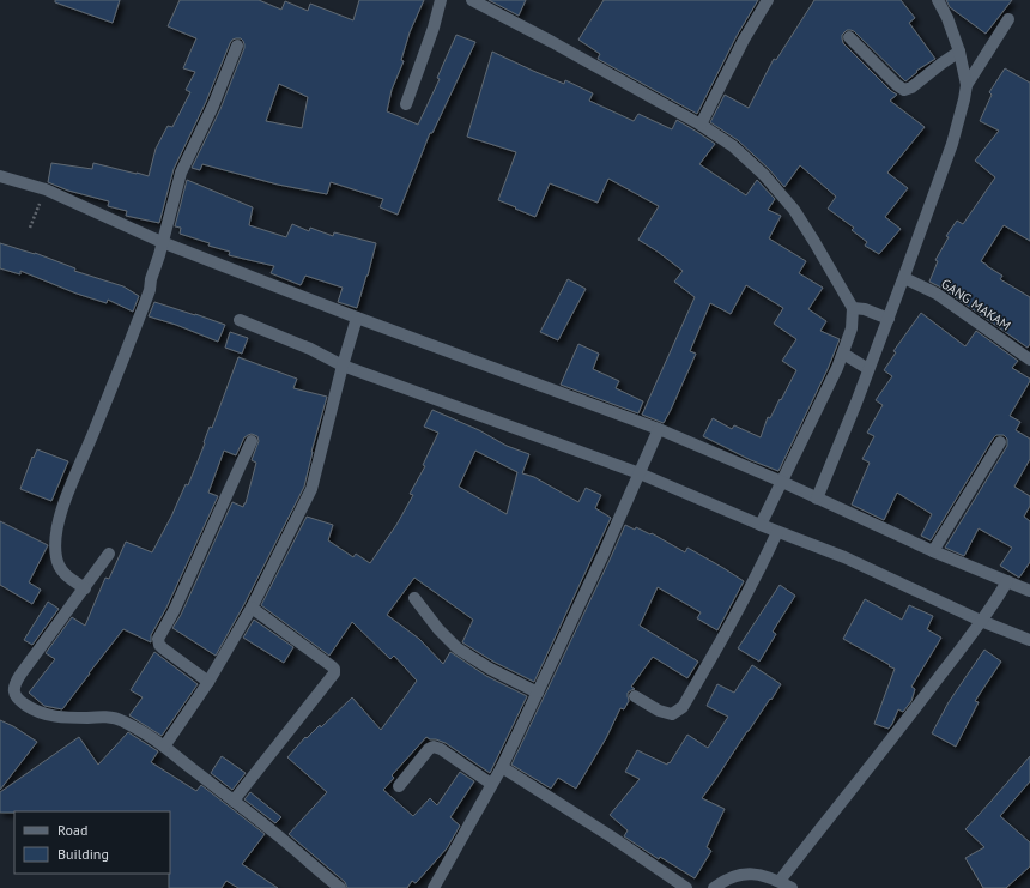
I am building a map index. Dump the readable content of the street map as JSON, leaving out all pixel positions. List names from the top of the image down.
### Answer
{
  "streets": {
    "street": ["GANG MAKAM"]
  },
  "legend": ["Road", "Building"]
}
